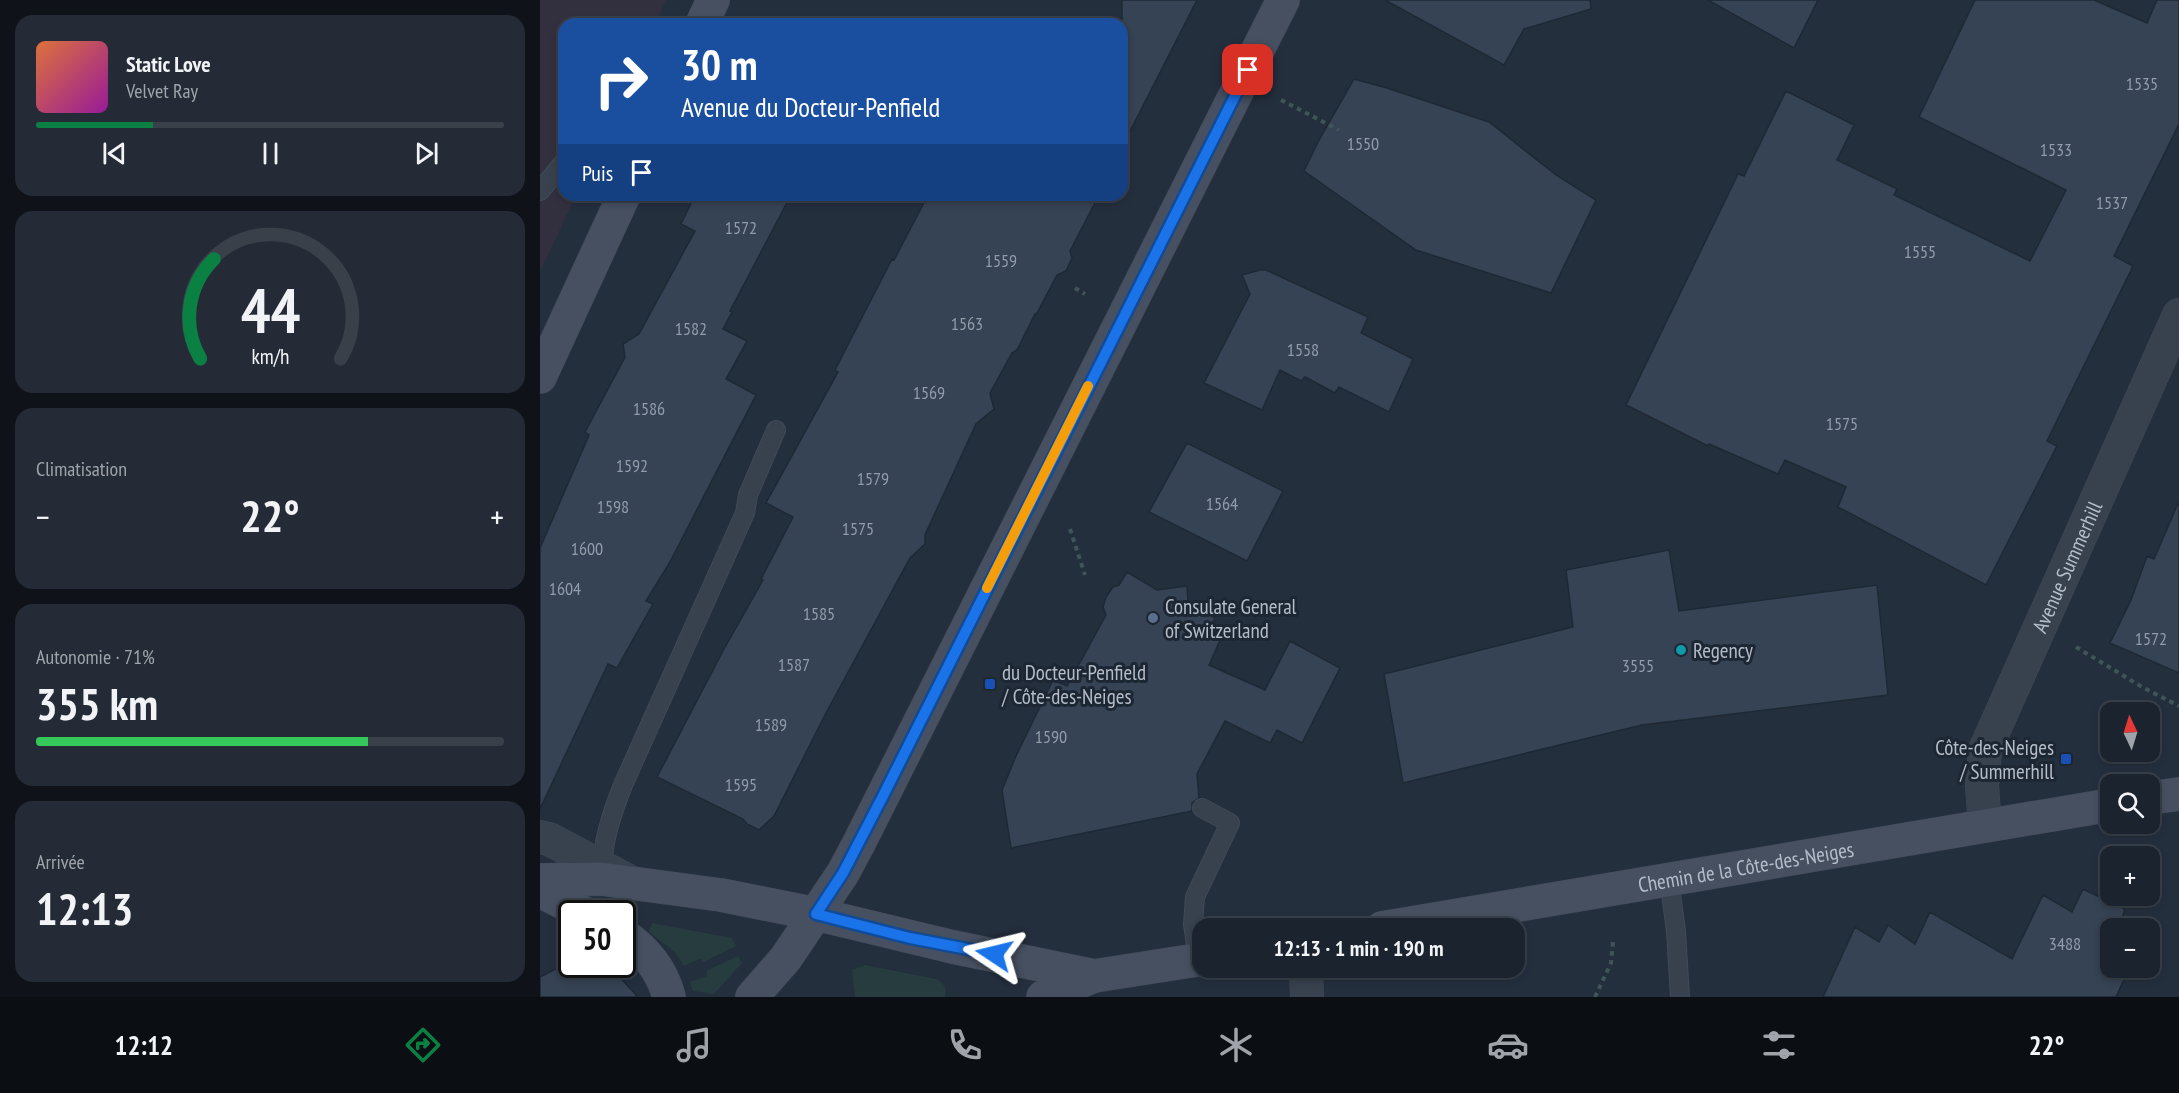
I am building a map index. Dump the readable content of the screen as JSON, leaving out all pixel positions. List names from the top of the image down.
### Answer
{
  "streets": {
    "main road": ["Chemin de la Côte-des-Neiges"],
    "street": ["Avenue Summerhill"]
  },
  "crossings": [
    ["Avenue Summerhill", "Chemin de la Côte-des-Neiges"]
  ],
  "places": {
    "other": ["Consulate General of Switzerland", "Regency"],
    "transit": ["du Docteur-Penfield / Côte-des-Neiges", "Côte-des-Neiges / Summerhill"]
  },
  "house_numbers": [
    "1535",
    "1550",
    "1533",
    "1537",
    "1572",
    "1555",
    "1559",
    "1563",
    "1582",
    "1558",
    "1569",
    "1586",
    "1575",
    "1592",
    "1579",
    "1564",
    "1598",
    "1575",
    "1600",
    "1604",
    "1585",
    "1572",
    "1587",
    "3555",
    "1589",
    "1590",
    "1595",
    "3488"
  ],
  "north": "top",
  "page": {
    "turn": ["30 m", "Avenue du Docteur-Penfield"],
    "song": ["Static Love", "Velvet Ray"],
    "then": "Puis",
    "tile": [
      "Climatisation",
      ["Autonomie · 71%", "355 km"],
      ["Arrivée", "12:13"]
    ],
    "heat": ["−", "22°", "+"],
    "map_buttons": ["+", "−"],
    "limit": "50",
    "trip": "12:13 · 1 min · 190 m",
    "tabs": ["12:12", "22°"],
    "gauge": ["44", "km/h"]
  }
}
